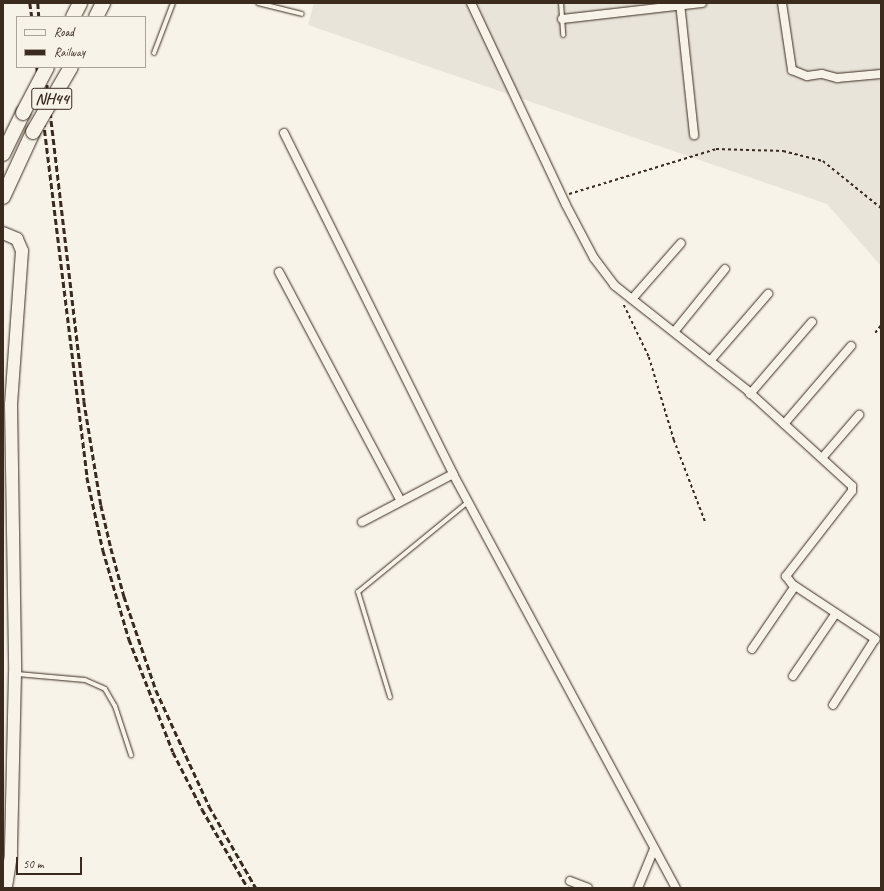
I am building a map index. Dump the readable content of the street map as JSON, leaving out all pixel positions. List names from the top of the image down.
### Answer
{
  "streets": {
    "highway": ["NH44"]
  },
  "legend": ["Road", "Railway"],
  "scale_bar": "50 m"
}
